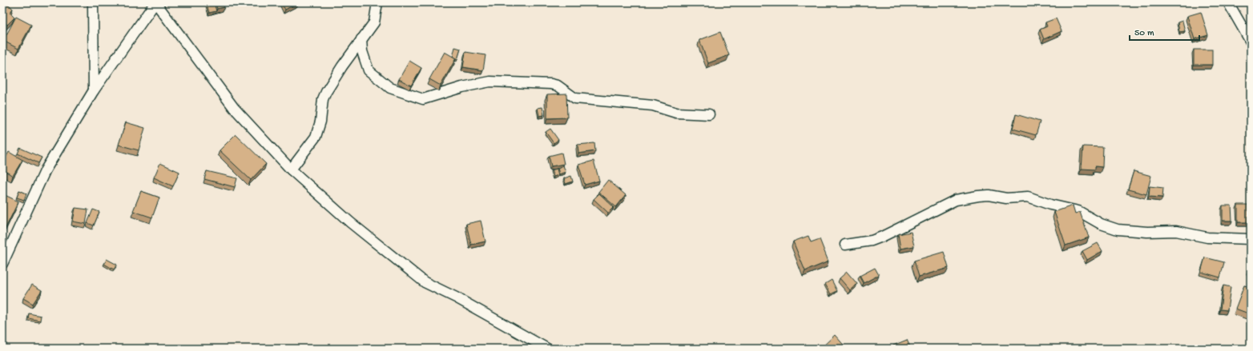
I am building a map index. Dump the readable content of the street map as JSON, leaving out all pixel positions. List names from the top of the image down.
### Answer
{
  "scale_bar": "50 m"
}
